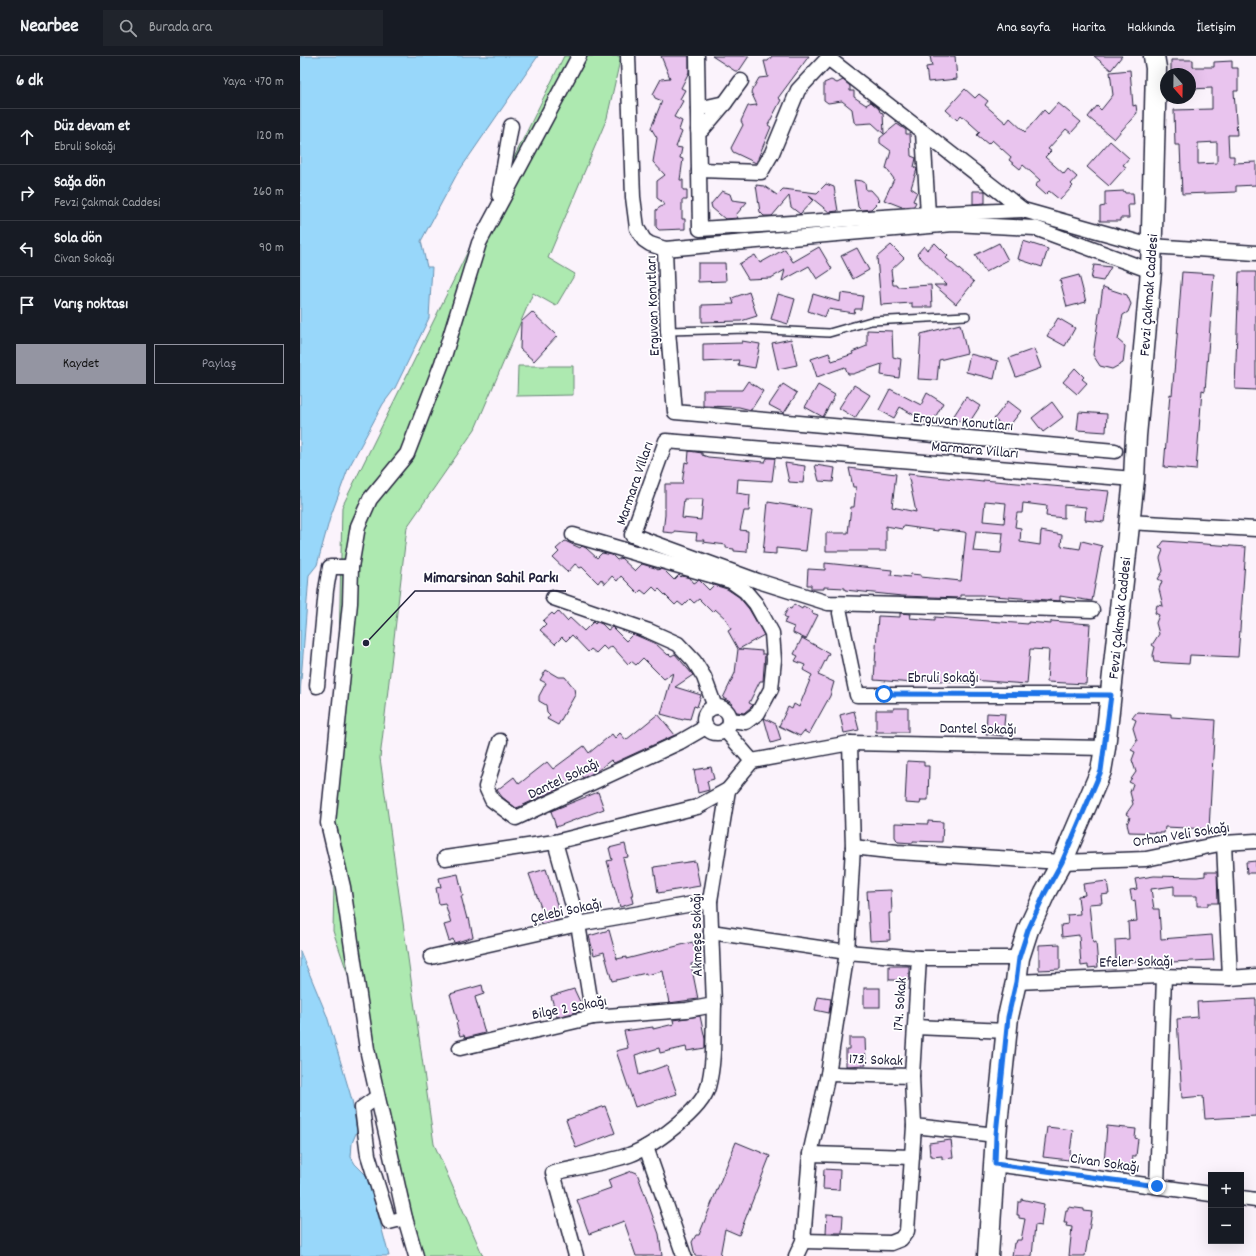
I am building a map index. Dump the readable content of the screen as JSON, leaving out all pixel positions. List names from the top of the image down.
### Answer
{
  "streets": {
    "street": [
      "Fevzi Çakmak Caddesi",
      "Erguvan Konutları",
      "Marmara Vilları",
      "Ebruli Sokağı",
      "Dantel Sokağı",
      "Orhan Veli Sokağı",
      "Çelebi Sokağı",
      "Akmeşe Sokağı",
      "Efeler Sokağı",
      "174. Sokak",
      "Bilge 2 Sokağı",
      "173. Sokak",
      "Civan Sokağı"
    ]
  },
  "crossings": [
    ["Fevzi Çakmak Caddesi", "Erguvan Konutları"],
    ["Fevzi Çakmak Caddesi", "Marmara Vilları"],
    ["Fevzi Çakmak Caddesi", "Ebruli Sokağı"],
    ["Fevzi Çakmak Caddesi", "Dantel Sokağı"],
    ["Fevzi Çakmak Caddesi", "Orhan Veli Sokağı"],
    ["Fevzi Çakmak Caddesi", "Efeler Sokağı"],
    ["Fevzi Çakmak Caddesi", "Civan Sokağı"],
    ["Çelebi Sokağı", "Akmeşe Sokağı"],
    ["Akmeşe Sokağı", "Bilge 2 Sokağı"],
    ["174. Sokak", "173. Sokak"]
  ],
  "places": ["Mimarsinan Sahil Parkı"],
  "north": "bottom",
  "page": {
    "header": "Nearbee",
    "search": "Burada ara",
    "nav": [
      "Ana sayfa",
      "Harita",
      "Hakkında",
      "İletişim"
    ],
    "heading": ["6 dk", "Yaya · 470 m"],
    "list": [
      ["Düz devam et", "Ebruli Sokağı", "120 m"],
      ["Sağa dön", "Fevzi Çakmak Caddesi", "260 m"],
      ["Sola dön", "Civan Sokağı", "90 m"],
      "Varış noktası"
    ],
    "buttons": ["Kaydet", "Paylaş"],
    "map_buttons": ["+", "−"]
  }
}
